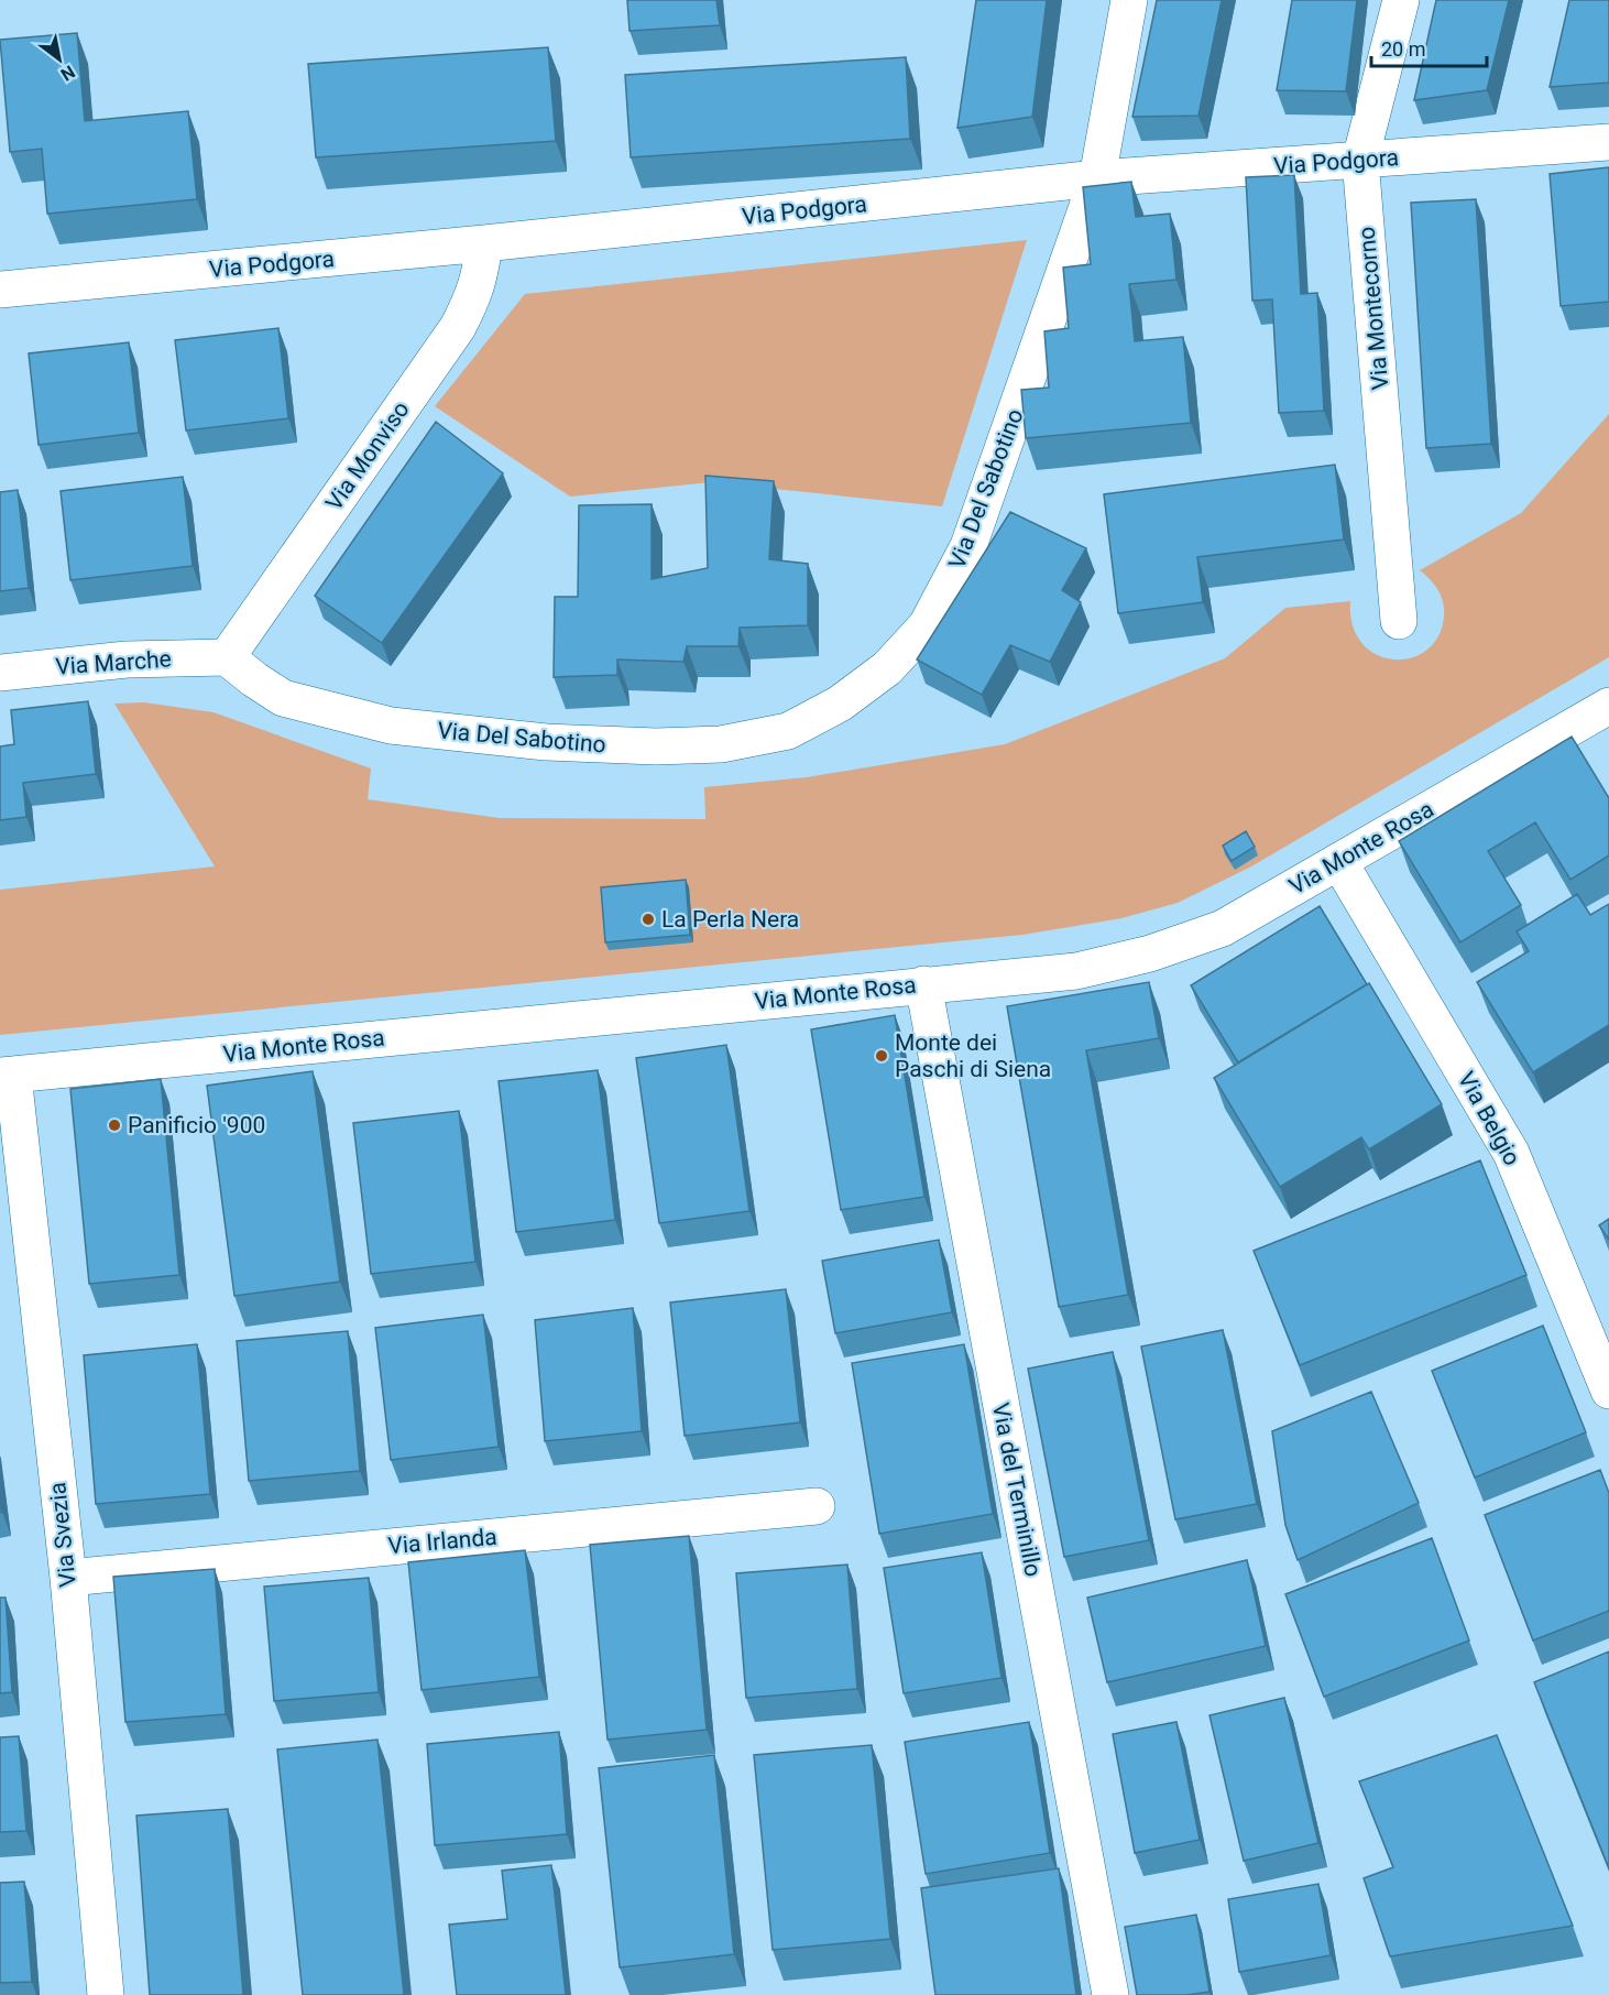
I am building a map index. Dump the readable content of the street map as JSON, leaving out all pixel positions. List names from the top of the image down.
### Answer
{
  "streets": {
    "street": [
      "Via Podgora",
      "Via Montecorno",
      "Via Monviso",
      "Via Del Sabotino",
      "Via Marche",
      "Via Monte Rosa",
      "Via Belgio",
      "Via del Terminillo",
      "Via Svezia",
      "Via Irlanda"
    ]
  },
  "crossings": [
    ["Via Podgora", "Via Montecorno"],
    ["Via Podgora", "Via Monviso"],
    ["Via Podgora", "Via Del Sabotino"],
    ["Via Monviso", "Via Del Sabotino"],
    ["Via Monviso", "Via Marche"],
    ["Via Del Sabotino", "Via Marche"],
    ["Via Monte Rosa", "Via Belgio"],
    ["Via Monte Rosa", "Via del Terminillo"],
    ["Via Monte Rosa", "Via Svezia"],
    ["Via Svezia", "Via Irlanda"]
  ],
  "places": ["La Perla Nera", "Monte dei Paschi di Siena", "Panificio '900"],
  "scale_bar": "20 m",
  "north": "bottom right"
}
